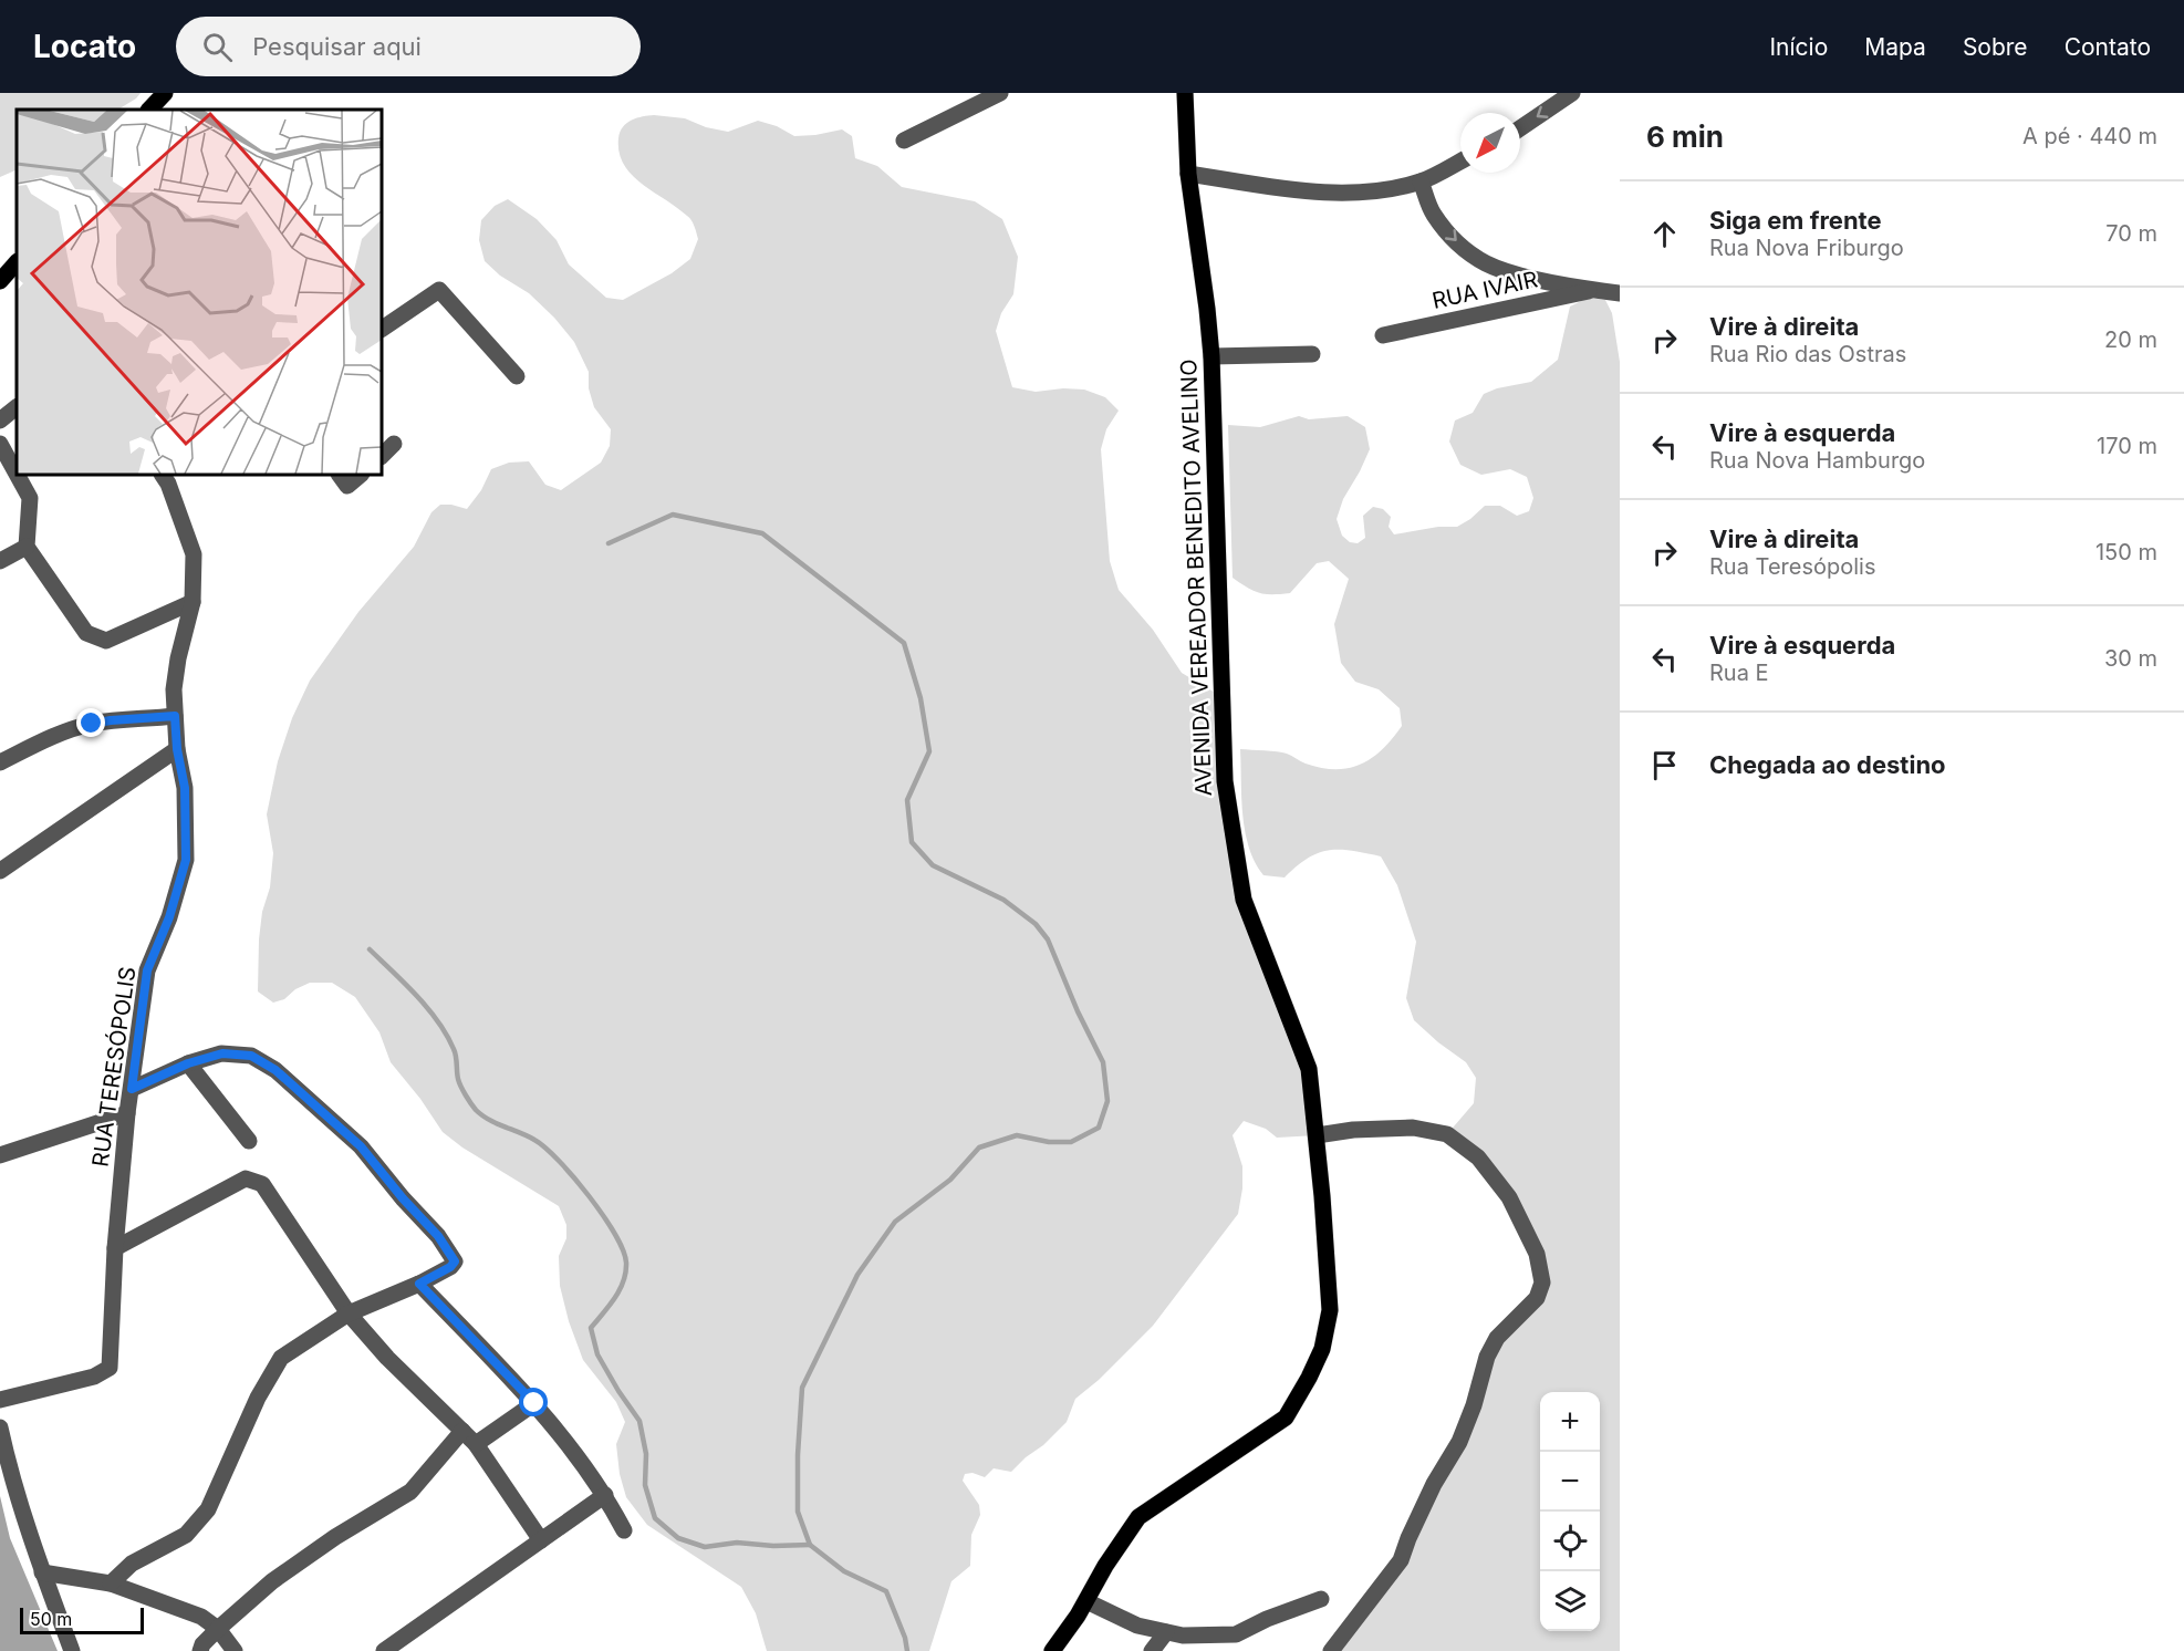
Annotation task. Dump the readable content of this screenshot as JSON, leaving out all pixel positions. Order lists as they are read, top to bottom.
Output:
{
  "streets": {
    "main road": ["AVENIDA VEREADOR BENEDITO AVELINO"],
    "street": ["RUA IVAIR", "RUA TERESÓPOLIS"]
  },
  "one_way": ["RUA IVAIR"],
  "scale_bar": "50 m",
  "north": "bottom left",
  "page": {
    "header": "Locato",
    "search": "Pesquisar aqui",
    "nav": [
      "Início",
      "Mapa",
      "Sobre",
      "Contato"
    ],
    "heading": ["6 min", "A pé · 440 m"],
    "list": [
      ["Siga em frente", "Rua Nova Friburgo", "70 m"],
      ["Vire à direita", "Rua Rio das Ostras", "20 m"],
      ["Vire à esquerda", "Rua Nova Hamburgo", "170 m"],
      ["Vire à direita", "Rua Teresópolis", "150 m"],
      ["Vire à esquerda", "Rua E", "30 m"],
      "Chegada ao destino"
    ],
    "map_buttons": ["+", "−"],
    "scale": "50 m"
  }
}
